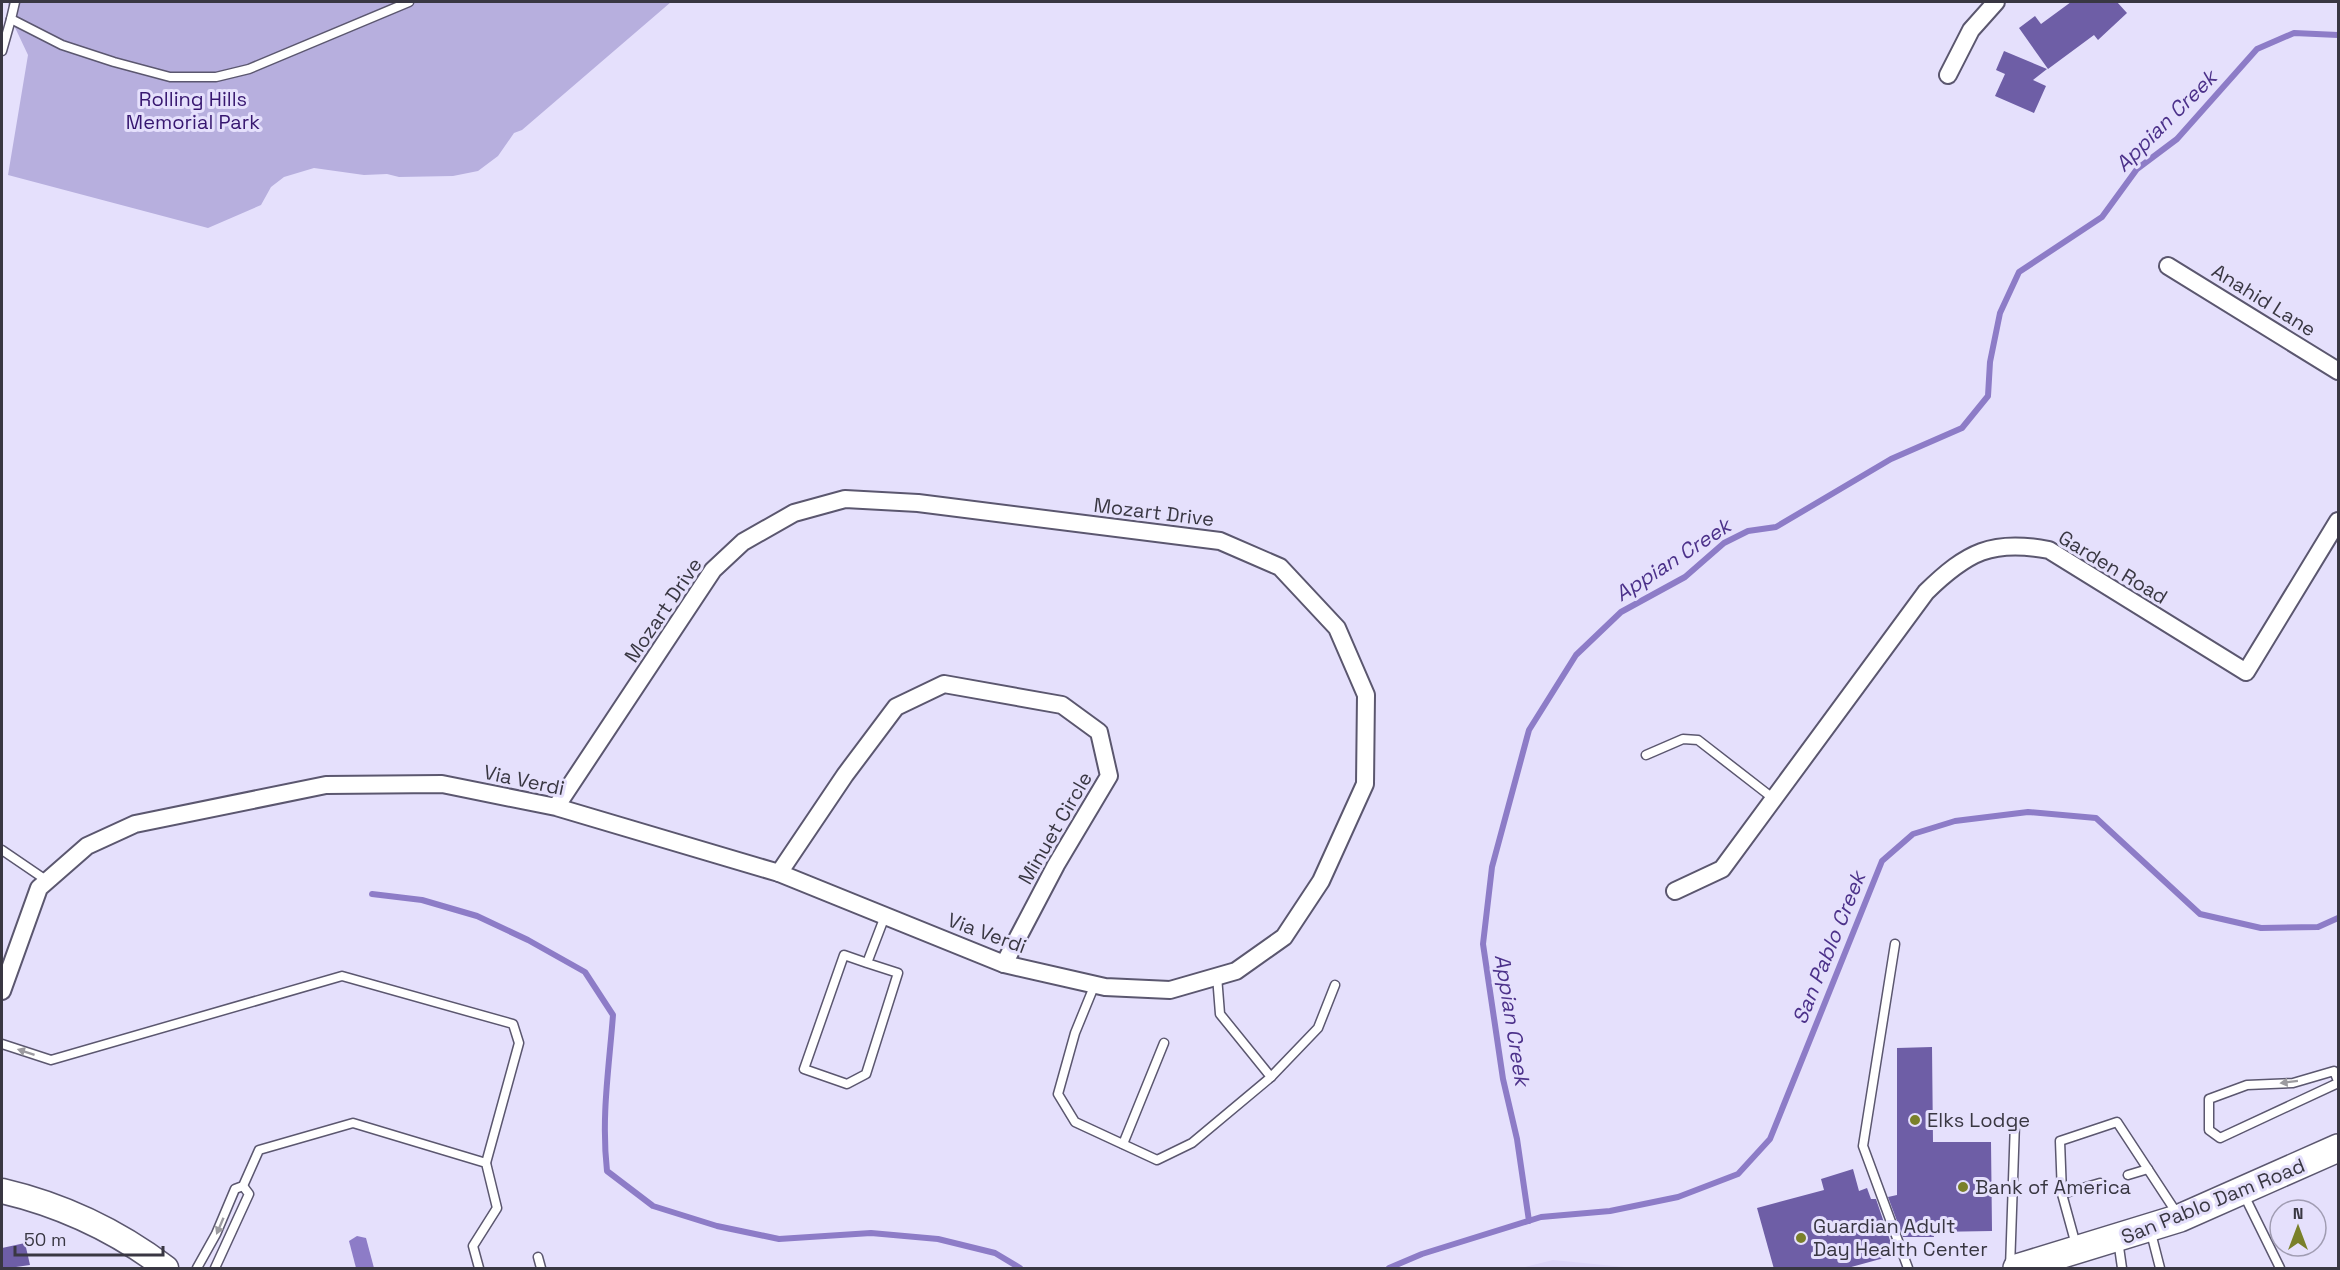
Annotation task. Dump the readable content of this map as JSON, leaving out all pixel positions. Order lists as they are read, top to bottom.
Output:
{
  "streets": {
    "main road": ["San Pablo Dam Road"],
    "street": [
      "Anahid Lane",
      "Mozart Drive",
      "Garden Road",
      "Via Verdi",
      "Minuet Circle"
    ]
  },
  "crossings": [
    ["Mozart Drive", "Via Verdi"],
    ["Via Verdi", "Minuet Circle"]
  ],
  "water": ["Appian Creek", "San Pablo Creek"],
  "parks": ["Rolling Hills Memorial Park"],
  "places": ["Elks Lodge", "Bank of America", "Guardian Adult Day Health Center"],
  "scale_bar": "50 m",
  "north": "top"
}
